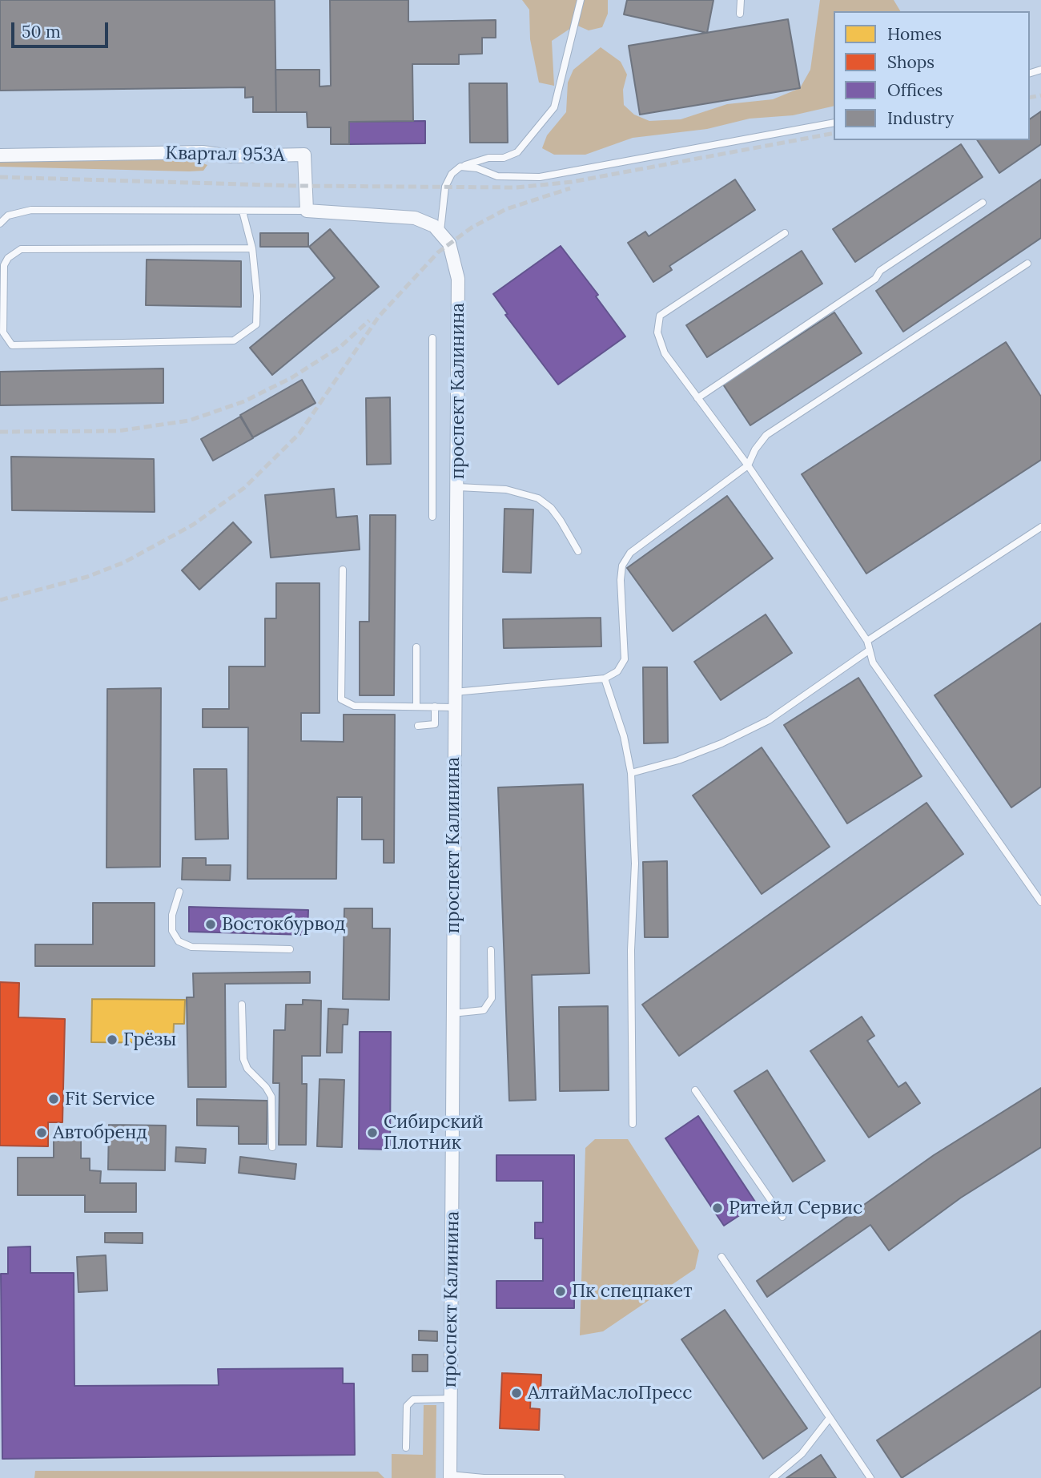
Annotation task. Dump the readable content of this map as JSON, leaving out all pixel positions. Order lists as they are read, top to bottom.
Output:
{
  "streets": {
    "street": ["Квартал 953А", "проспект Калинина"]
  },
  "places": [
    "Востокбурвод",
    "Грёзы",
    "Fit Service",
    "Автобренд",
    "Сибирский Плотник",
    "Ритейл Сервис",
    "Пк спецпакет",
    "АлтайМаслоПресс"
  ],
  "legend": [
    "Homes",
    "Shops",
    "Offices",
    "Industry"
  ],
  "scale_bar": "50 m"
}
